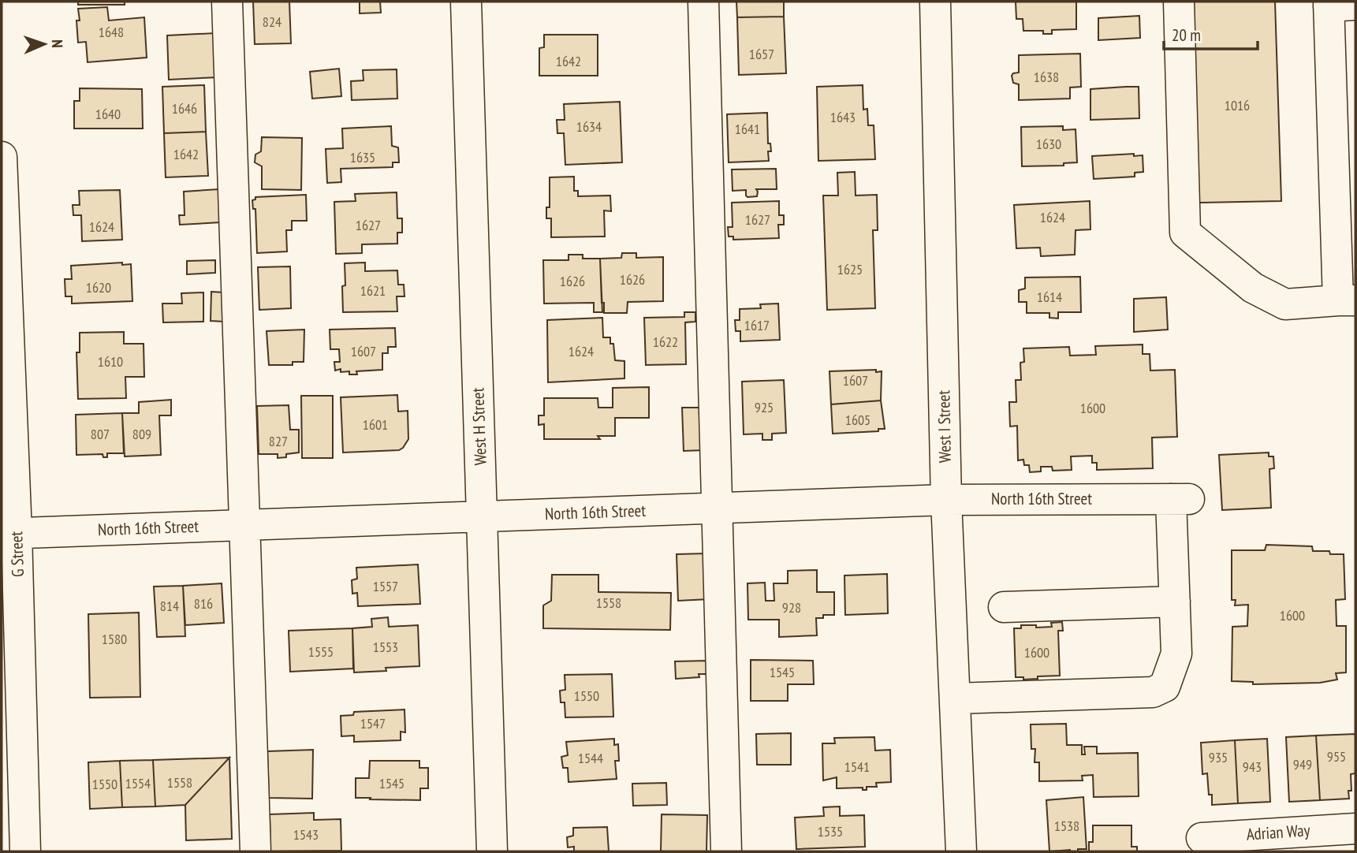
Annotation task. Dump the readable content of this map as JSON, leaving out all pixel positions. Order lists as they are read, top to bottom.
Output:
{
  "streets": {
    "street": [
      "West H Street",
      "West I Street",
      "North 16th Street",
      "G Street",
      "Adrian Way"
    ]
  },
  "crossings": [
    ["West H Street", "North 16th Street"],
    ["West I Street", "North 16th Street"],
    ["North 16th Street", "G Street"]
  ],
  "house_numbers": [
    "824",
    "1648",
    "1657",
    "1642",
    "1638",
    "1016",
    "1646",
    "1640",
    "1643",
    "1634",
    "1641",
    "1630",
    "1642",
    "1635",
    "1624",
    "1627",
    "1627",
    "1624",
    "1625",
    "1626",
    "1626",
    "1620",
    "1621",
    "1614",
    "1617",
    "1622",
    "1607",
    "1624",
    "1610",
    "1607",
    "925",
    "1600",
    "1605",
    "1601",
    "807",
    "809",
    "827",
    "1557",
    "1558",
    "816",
    "814",
    "928",
    "1600",
    "1580",
    "1553",
    "1555",
    "1600",
    "1545",
    "1550",
    "1547",
    "955",
    "935",
    "1544",
    "949",
    "1541",
    "943",
    "1558",
    "1554",
    "1545",
    "1550",
    "1538",
    "1535",
    "1543"
  ],
  "scale_bar": "20 m",
  "north": "right"
}
